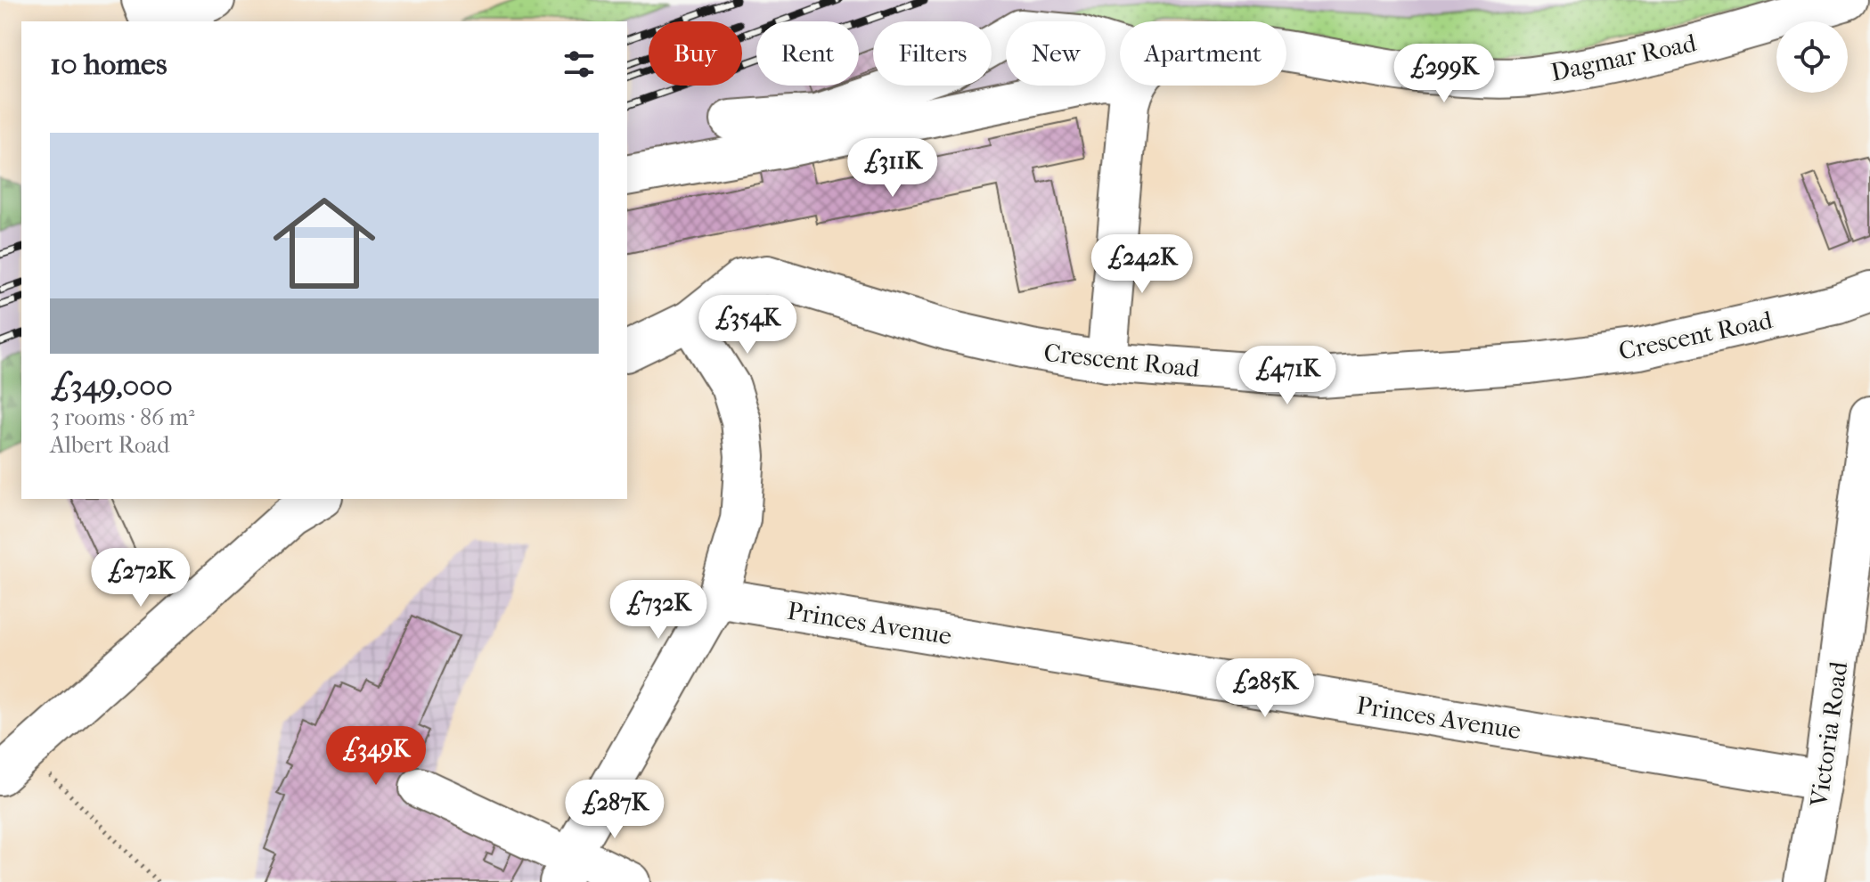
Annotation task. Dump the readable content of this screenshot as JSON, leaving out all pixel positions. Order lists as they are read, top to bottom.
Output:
{
  "streets": {
    "street": [
      "Dagmar Road",
      "Crescent Road",
      "Princes Avenue",
      "Victoria Road"
    ]
  },
  "crossings": [
    ["Princes Avenue", "Victoria Road"]
  ],
  "page": {
    "chip": [
      "Buy",
      "Rent",
      "Filters",
      "New",
      "Apartment"
    ],
    "heading": "10 homes",
    "price": [
      "£299K",
      "£311K",
      "£242K",
      "£354K",
      "£471K",
      "£272K",
      "£732K",
      "£285K",
      "£349K",
      "£287K"
    ],
    "list": [
      {
        "name": "£349,000",
        "note": "3 rooms · 86 m² · Albert Road"
      }
    ]
  }
}
